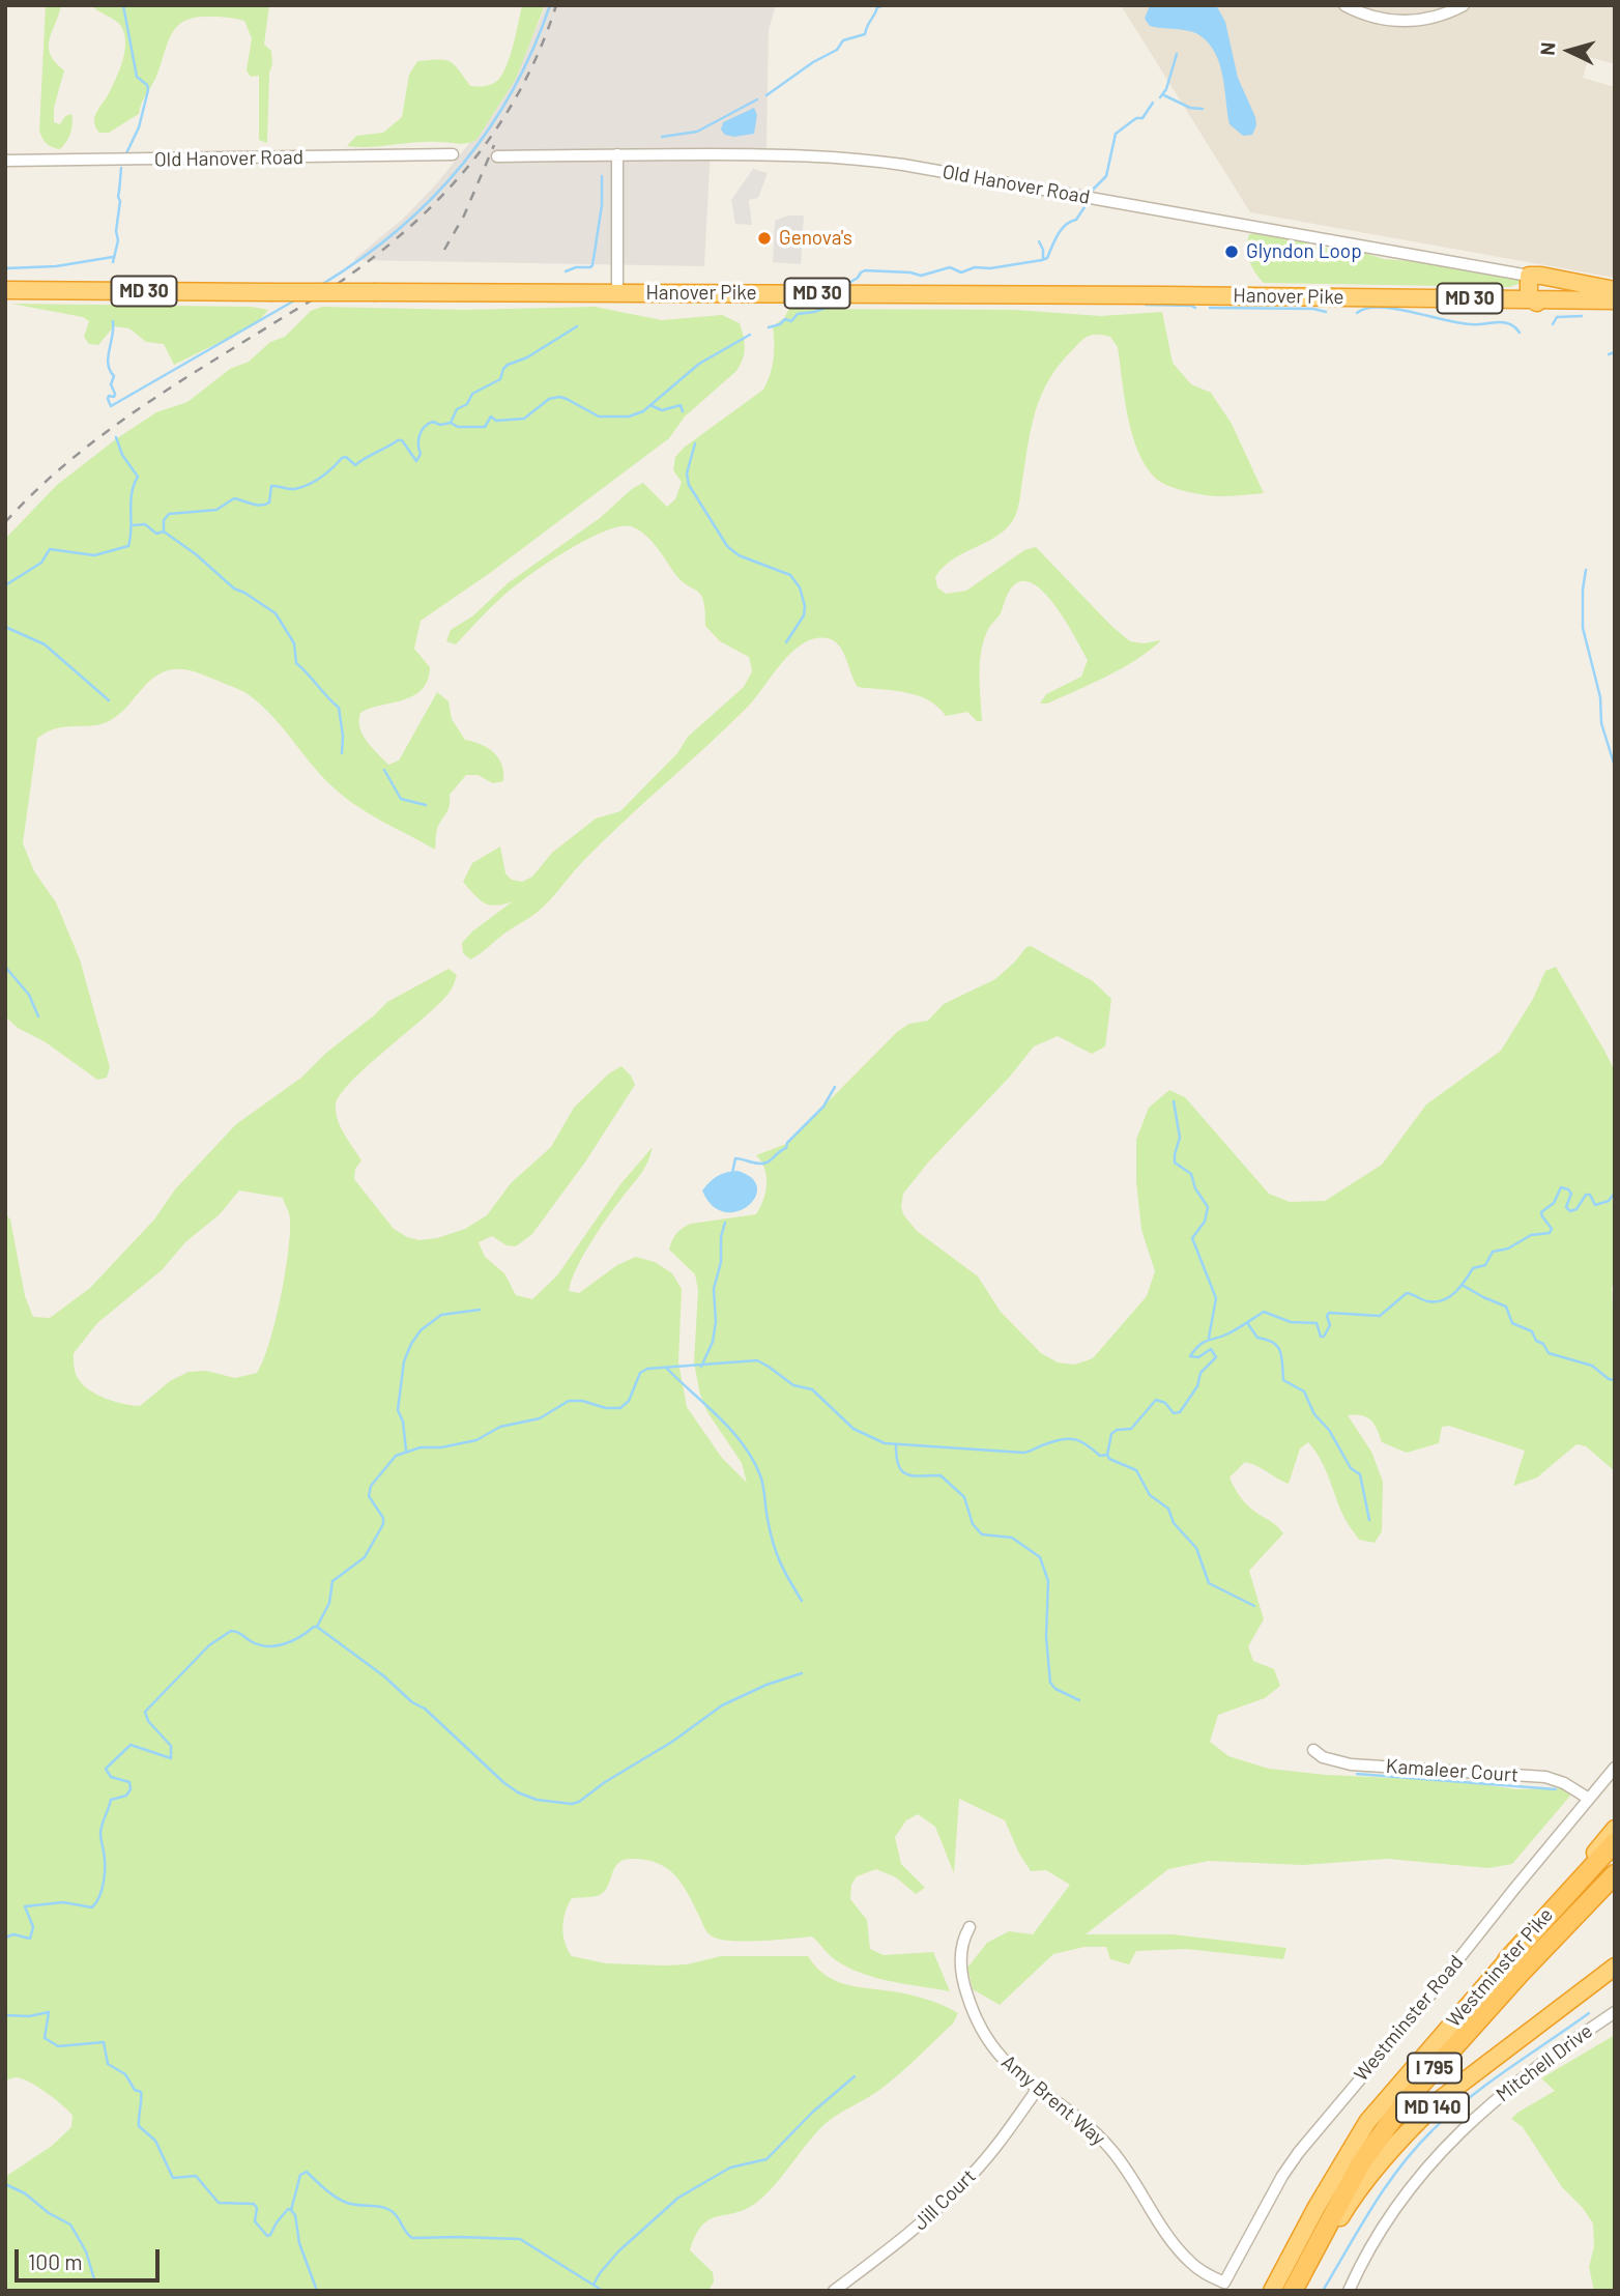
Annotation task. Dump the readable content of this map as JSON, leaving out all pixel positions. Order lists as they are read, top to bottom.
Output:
{
  "streets": {
    "highway": [
      "MD 30",
      "Hanover Pike",
      "Westminster Pike",
      "I 795",
      "MD 140"
    ],
    "street": [
      "Old Hanover Road",
      "Kamaleer Court",
      "Westminster Road",
      "Mitchell Drive",
      "Amy Brent Way",
      "Jill Court"
    ]
  },
  "crossings": [
    ["Kamaleer Court", "Westminster Road"],
    ["Westminster Road", "Amy Brent Way"],
    ["I 795", "MD 140"],
    ["Amy Brent Way", "Jill Court"]
  ],
  "places": ["Genova's", "Glyndon Loop"],
  "scale_bar": "100 m",
  "north": "left"
}
